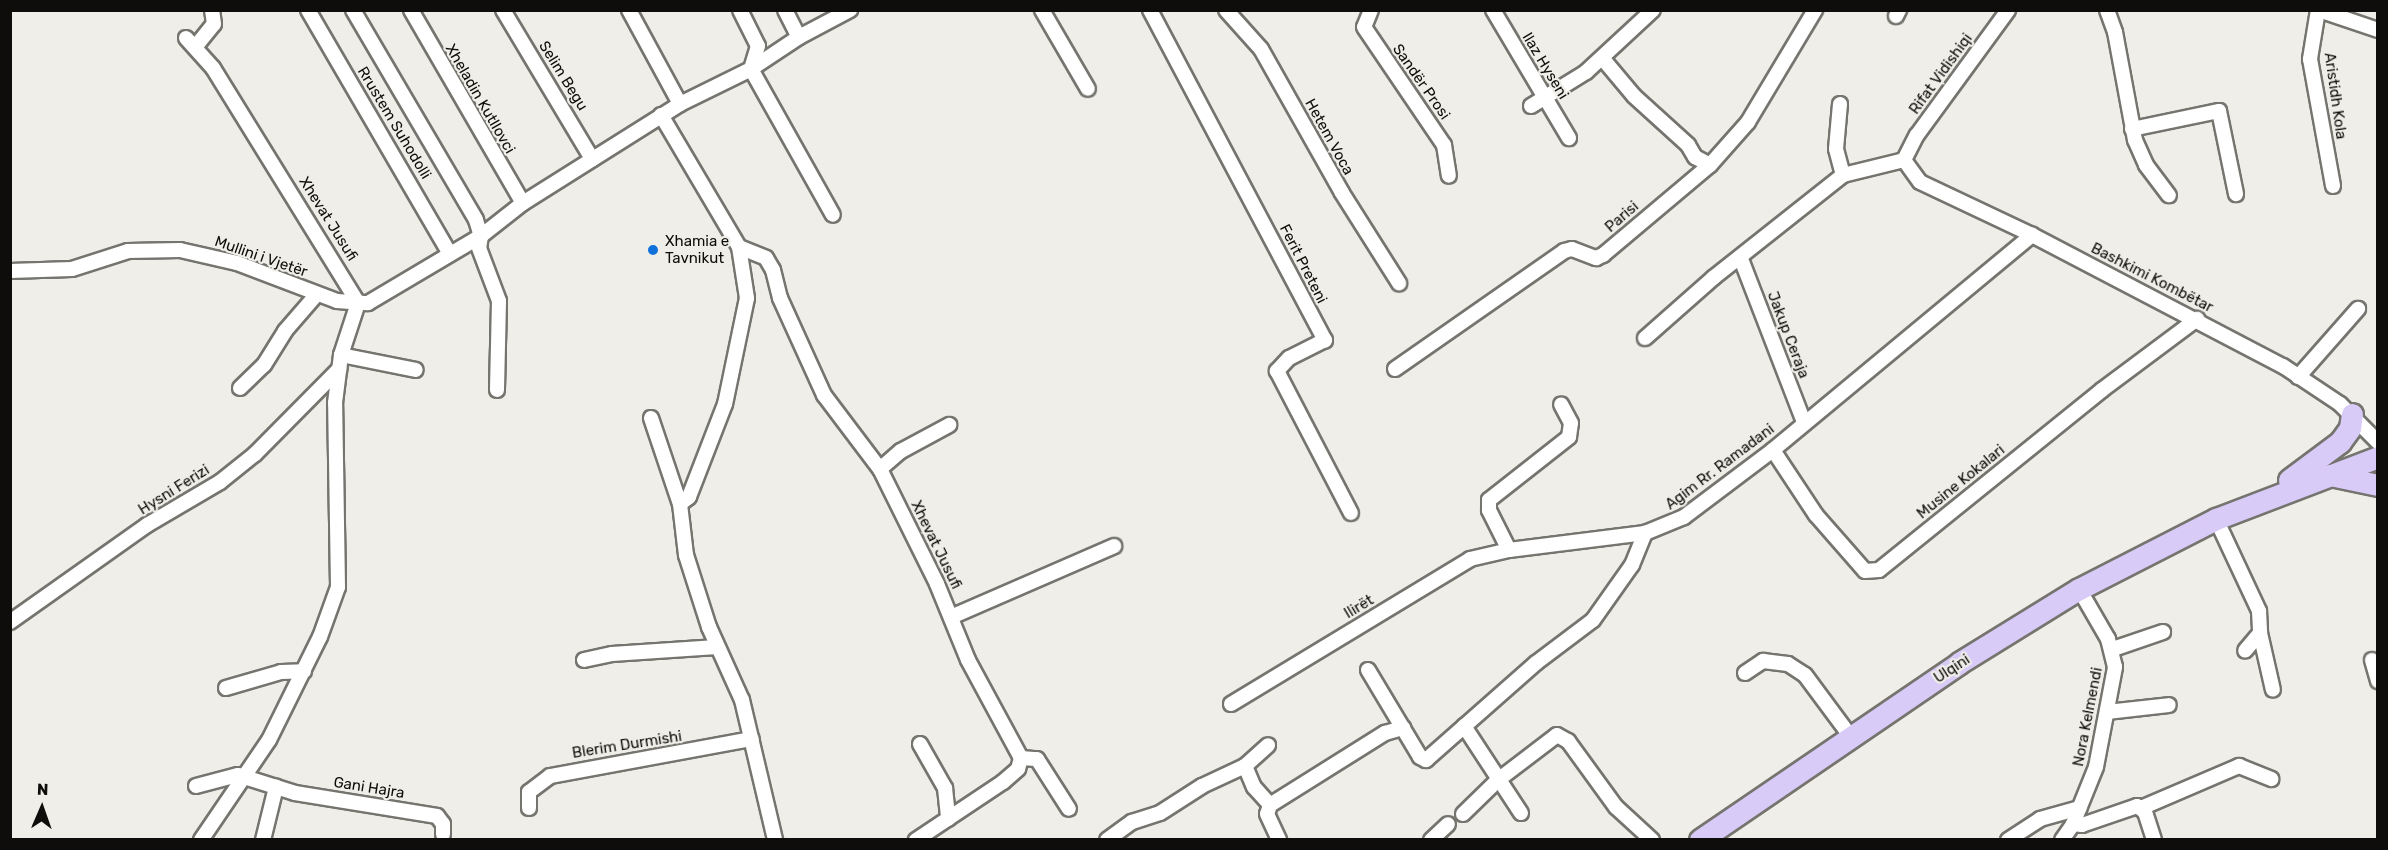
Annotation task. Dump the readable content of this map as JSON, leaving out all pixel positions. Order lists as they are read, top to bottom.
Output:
{
  "streets": {
    "main road": ["Ulqini"],
    "street": [
      "Ilaz Hyseni",
      "Rifat Vidishiqi",
      "Selim Begu",
      "Sandër Prosi",
      "Aristidh Kola",
      "Xheladin Kutllovci",
      "Rrustem Suhodolli",
      "Hetem Voca",
      "Parisi",
      "Xhevat Jusufi",
      "Mullini i Vjetër",
      "Ferit Preteni",
      "Bashkimi Kombëtar",
      "Jakup Ceraja",
      "Agim Rr. Ramadani",
      "Musine Kokalari",
      "Hysni Ferizi",
      "Ilirët",
      "Nora Kelmendi",
      "Blerim Durmishi",
      "Gani Hajra"
    ]
  },
  "crossings": [
    ["Rifat Vidishiqi", "Bashkimi Kombëtar"],
    ["Xhevat Jusufi", "Mullini i Vjetër"],
    ["Xhevat Jusufi", "Hysni Ferizi"],
    ["Mullini i Vjetër", "Hysni Ferizi"],
    ["Bashkimi Kombëtar", "Agim Rr. Ramadani"],
    ["Bashkimi Kombëtar", "Musine Kokalari"],
    ["Jakup Ceraja", "Agim Rr. Ramadani"],
    ["Agim Rr. Ramadani", "Musine Kokalari"],
    ["Agim Rr. Ramadani", "Ilirët"],
    ["Hysni Ferizi", "Gani Hajra"],
    ["Ulqini", "Nora Kelmendi"]
  ],
  "places": ["Xhamia e Tavnikut"],
  "north": "top"
}
